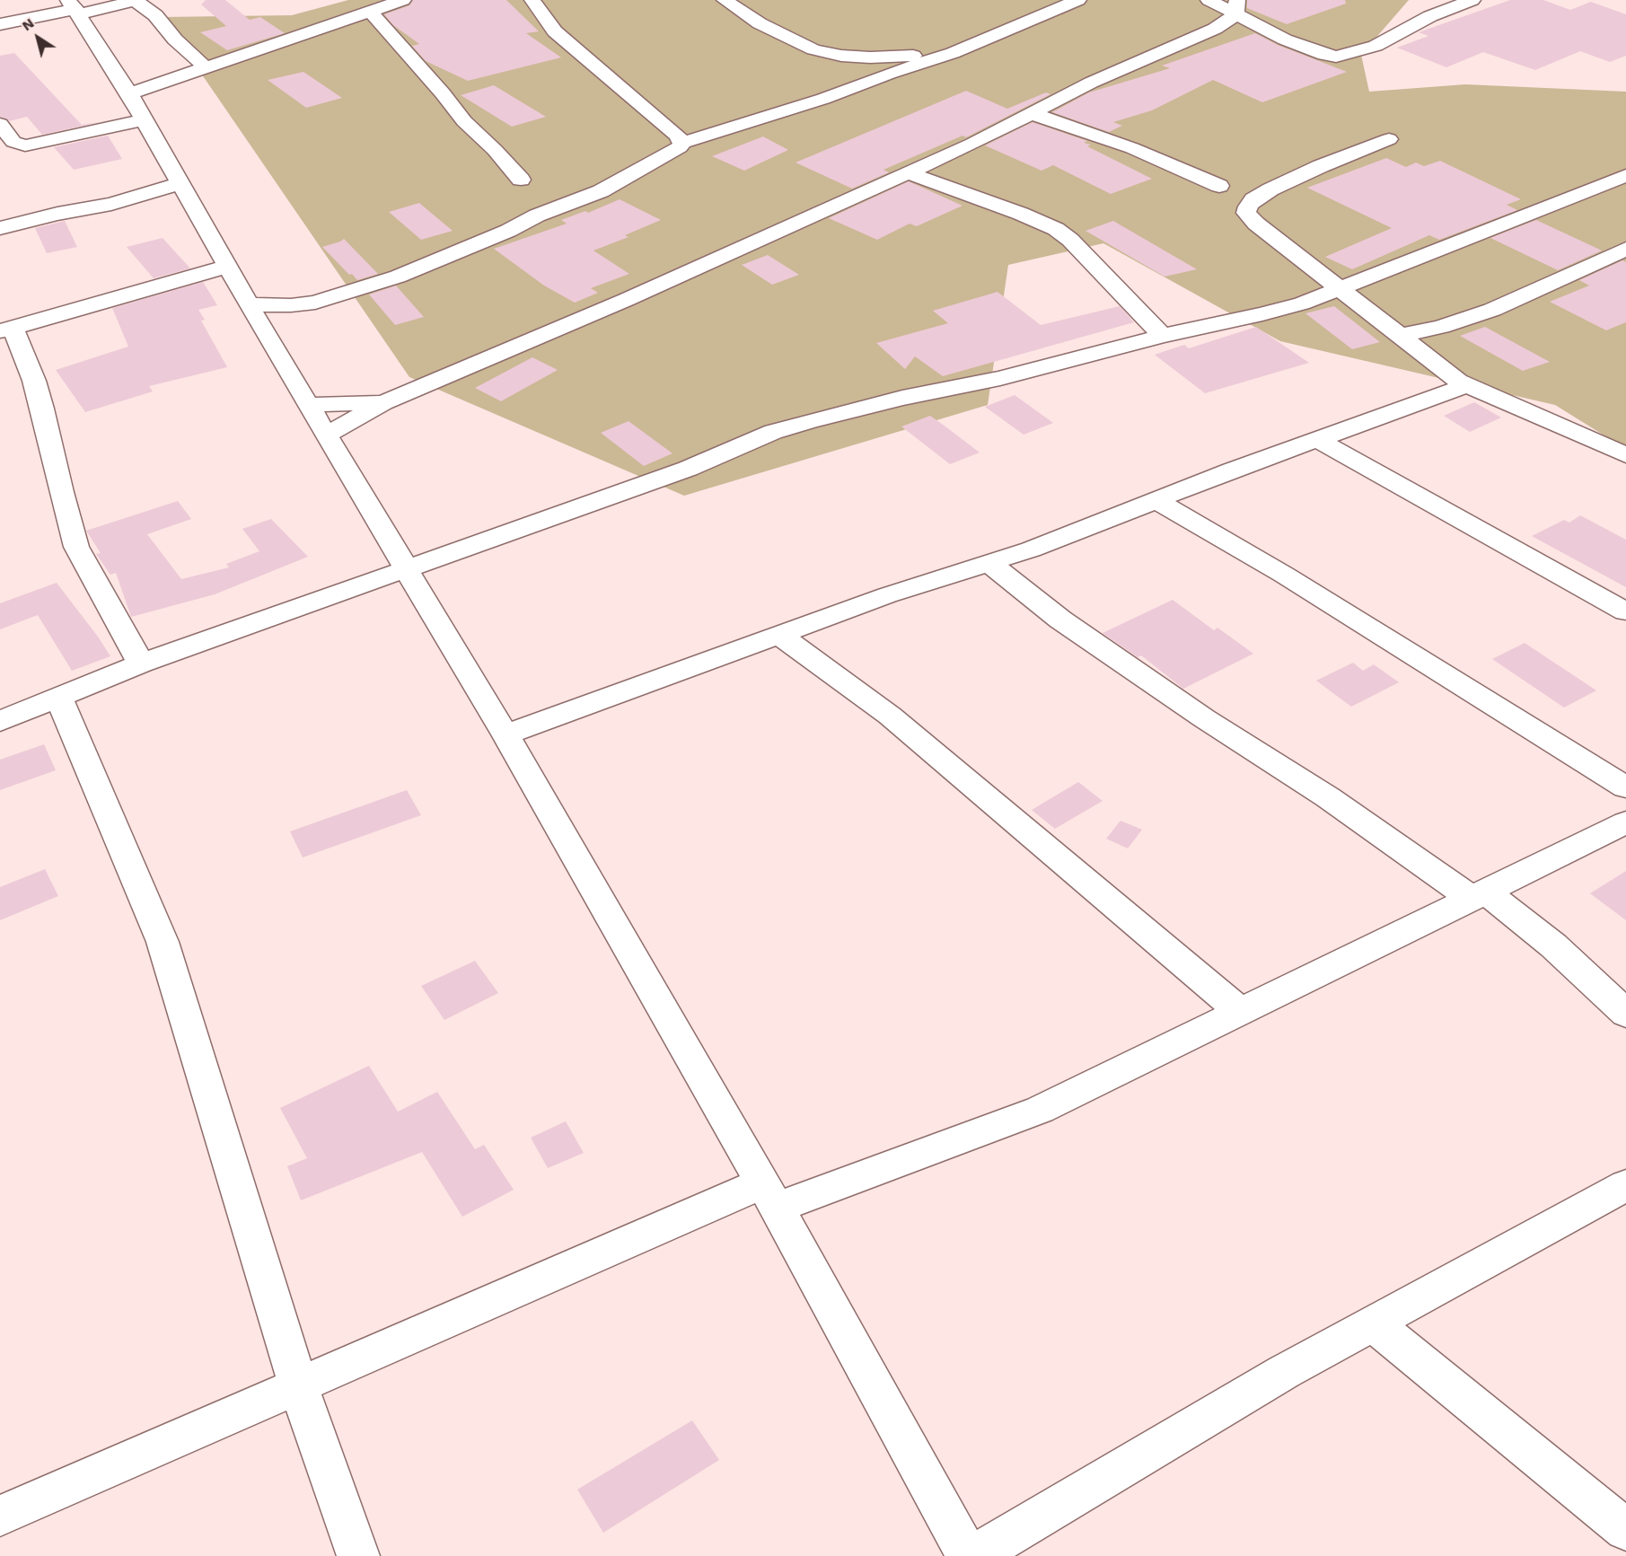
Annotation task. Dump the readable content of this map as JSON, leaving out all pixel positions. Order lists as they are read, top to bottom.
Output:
{
  "north": "top left"
}
